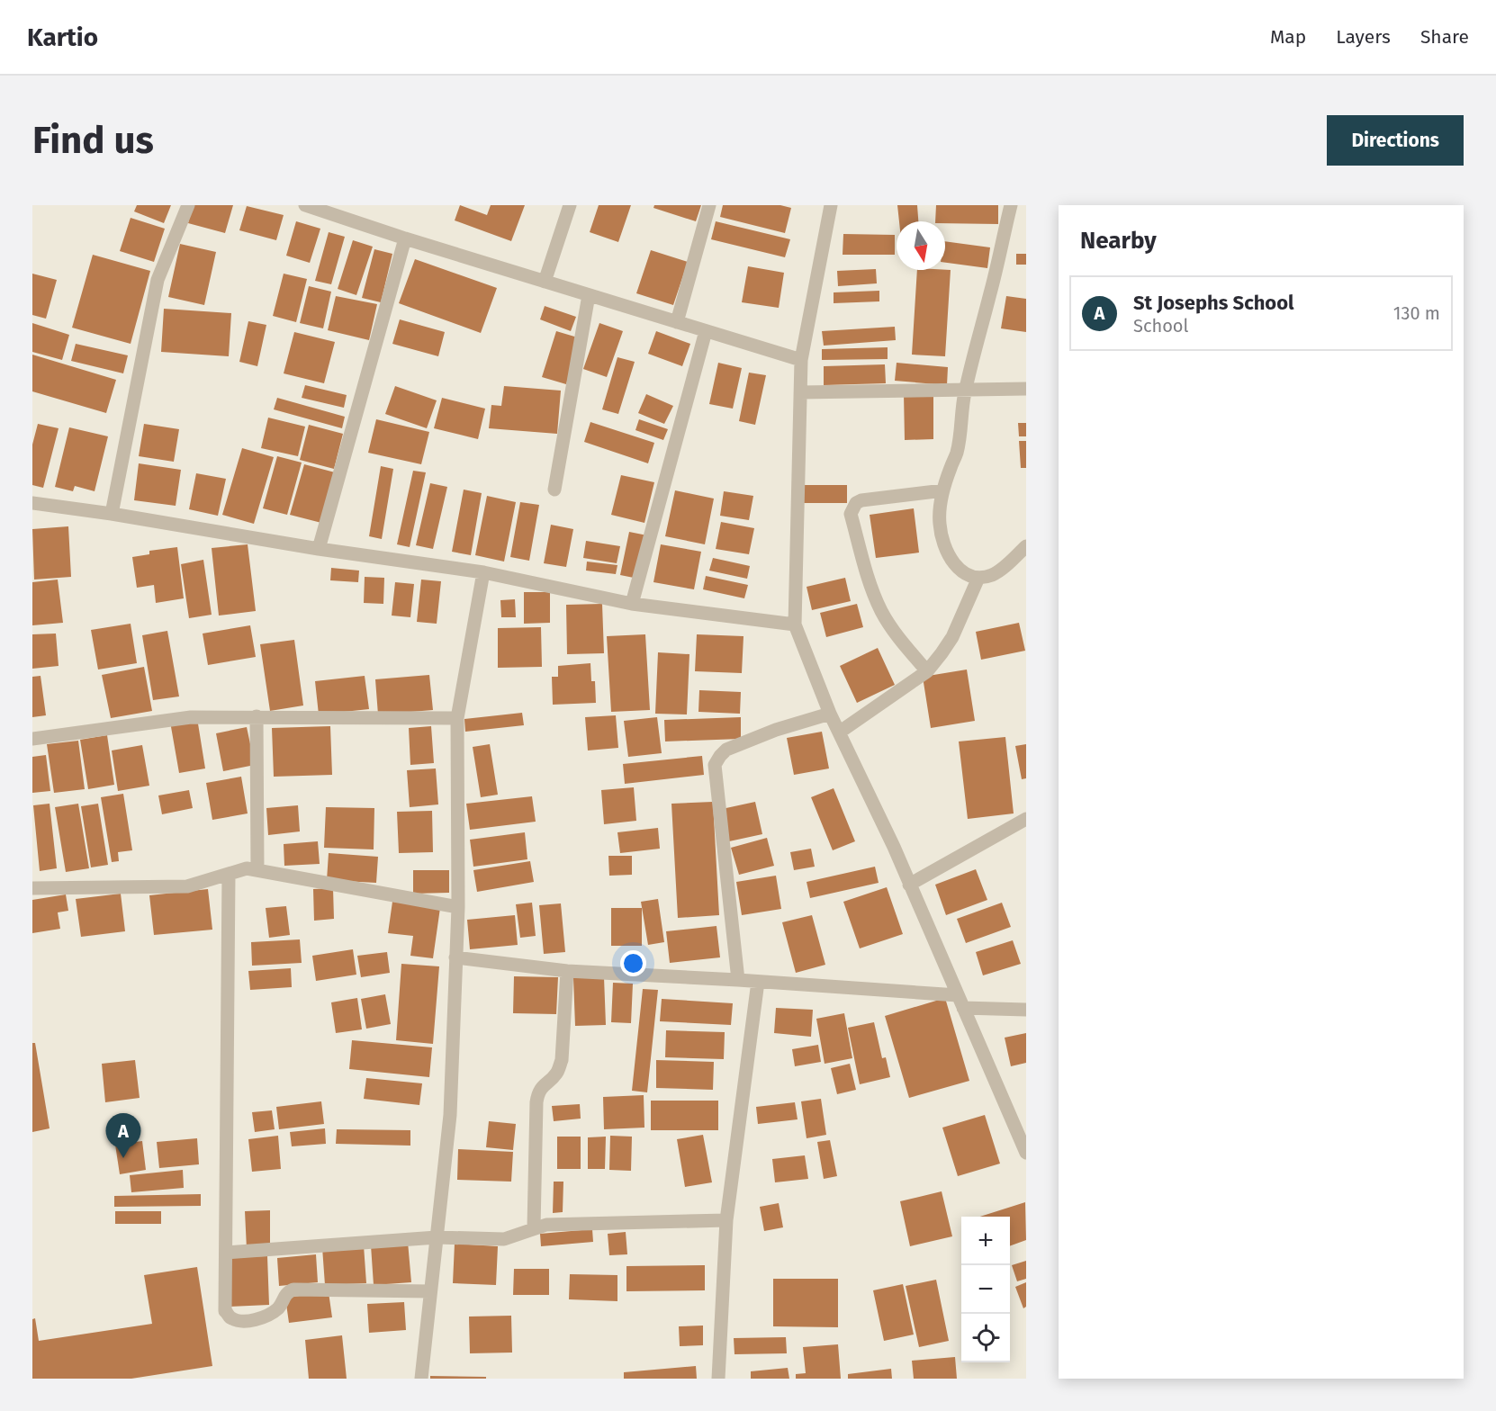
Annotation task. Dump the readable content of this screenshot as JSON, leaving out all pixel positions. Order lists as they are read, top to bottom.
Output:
{
  "north": "bottom",
  "page": {
    "header": "Kartio",
    "nav": ["Map", "Layers", "Share"],
    "buttons": "Directions",
    "title": "Find us",
    "heading": "Nearby",
    "list": [
      {
        "mark": "A",
        "name": "St Josephs School",
        "note": "School",
        "value": "130 m"
      }
    ],
    "pins": "A",
    "map_buttons": ["+", "−"]
  }
}
